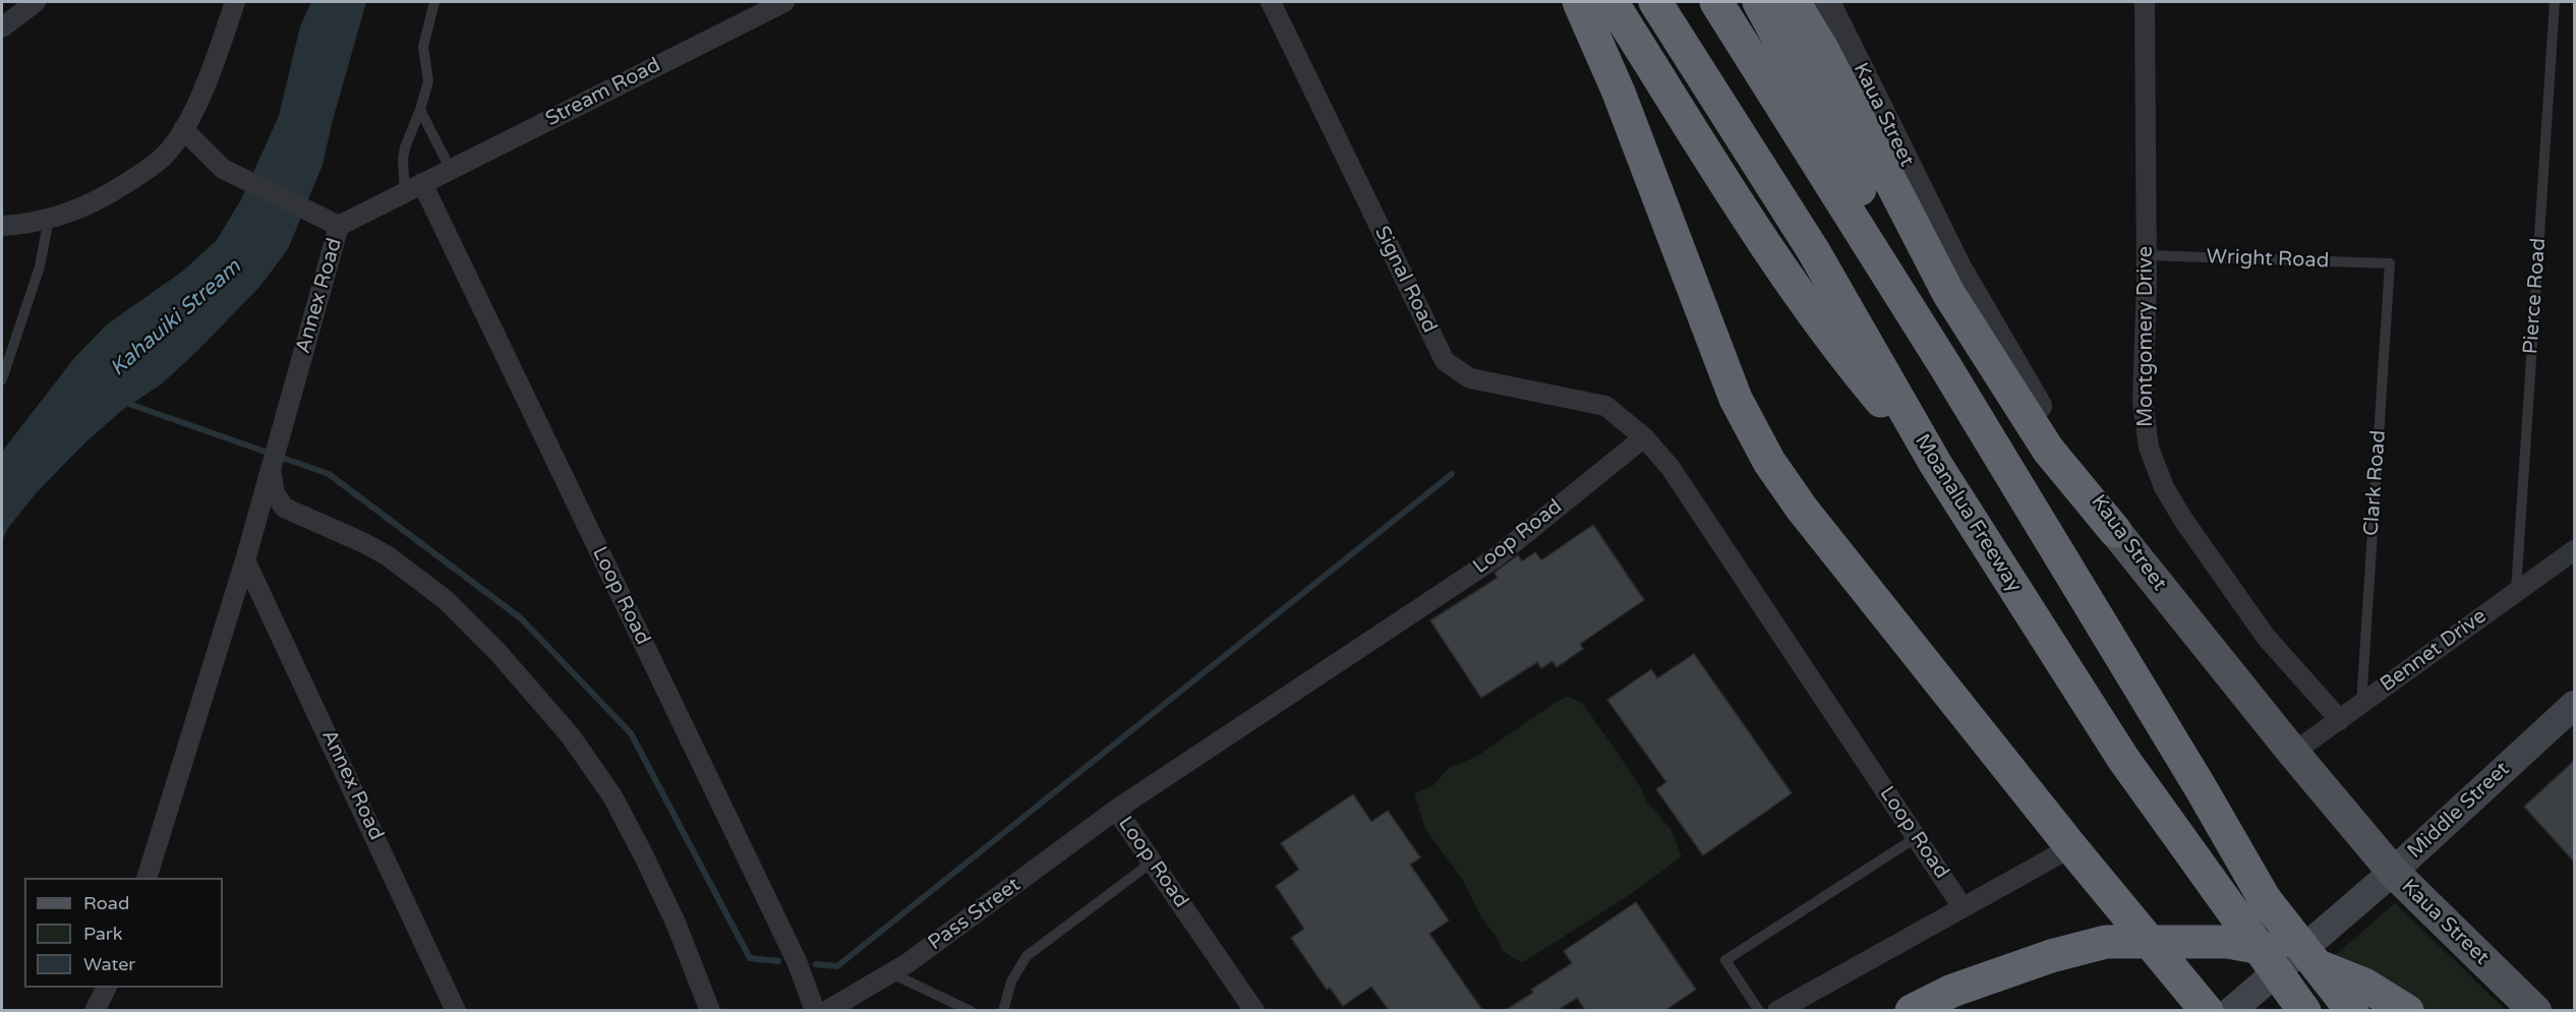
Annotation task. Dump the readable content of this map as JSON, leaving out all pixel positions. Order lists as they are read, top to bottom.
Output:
{
  "streets": {
    "highway": ["Moanalua Freeway"],
    "main road": ["Kaua Street", "Middle Street"],
    "street": [
      "Stream Road",
      "Signal Road",
      "Annex Road",
      "Montgomery Drive",
      "Loop Road",
      "Bennet Drive",
      "Pass Street"
    ],
    "lane": ["Wright Road", "Pierce Road", "Clark Road"]
  },
  "crossings": [
    ["Stream Road", "Annex Road"],
    ["Stream Road", "Loop Road"],
    ["Kaua Street", "Bennet Drive"],
    ["Kaua Street", "Middle Street"],
    ["Wright Road", "Montgomery Drive"],
    ["Wright Road", "Clark Road"],
    ["Signal Road", "Loop Road"],
    ["Annex Road", "Loop Road"],
    ["Pierce Road", "Bennet Drive"],
    ["Montgomery Drive", "Bennet Drive"],
    ["Clark Road", "Bennet Drive"],
    ["Loop Road", "Pass Street"]
  ],
  "water": ["Kahauiki Stream"],
  "legend": ["Road", "Park", "Water"]
}
